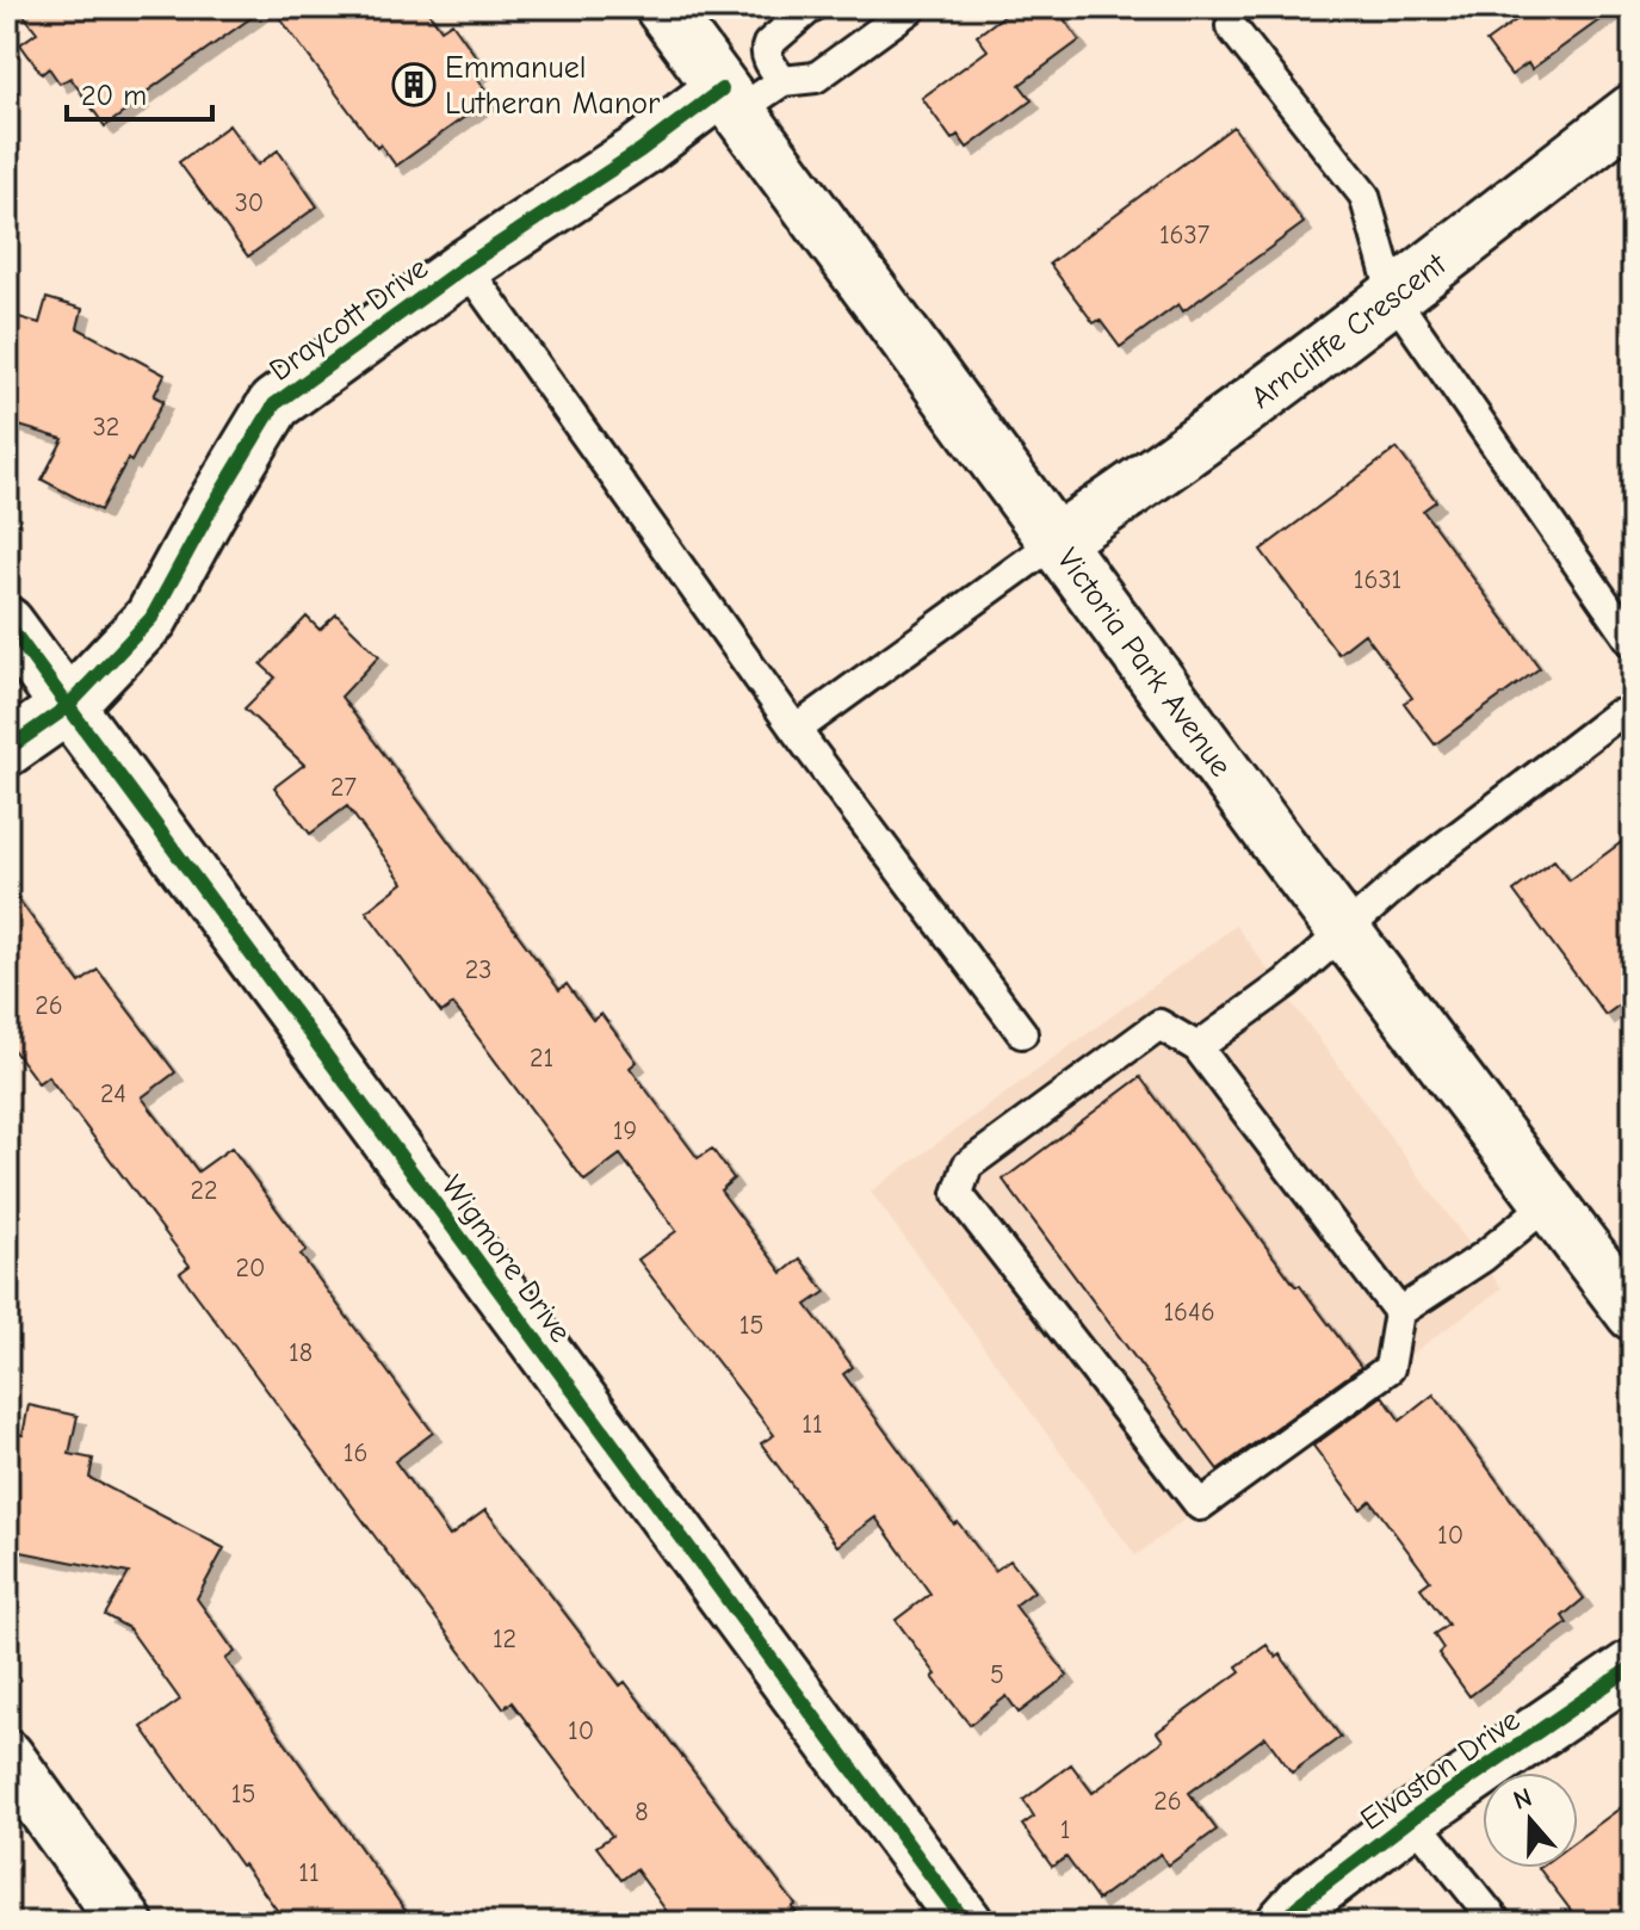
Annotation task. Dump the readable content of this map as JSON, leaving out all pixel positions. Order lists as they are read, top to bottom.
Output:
{
  "streets": {
    "street": [
      "Draycott Drive",
      "Arncliffe Crescent",
      "Victoria Park Avenue",
      "Wigmore Drive",
      "Elvaston Drive"
    ]
  },
  "crossings": [
    ["Draycott Drive", "Victoria Park Avenue"],
    ["Draycott Drive", "Wigmore Drive"],
    ["Arncliffe Crescent", "Victoria Park Avenue"]
  ],
  "places": {
    "building": ["Emmanuel Lutheran Manor"]
  },
  "house_numbers": [
    "30",
    "1637",
    "32",
    "1631",
    "27",
    "23",
    "26",
    "21",
    "24",
    "19",
    "22",
    "20",
    "1646",
    "15",
    "18",
    "11",
    "16",
    "10",
    "12",
    "5",
    "10",
    "15",
    "26",
    "8",
    "1",
    "11"
  ],
  "scale_bar": "20 m",
  "north": "top"
}
